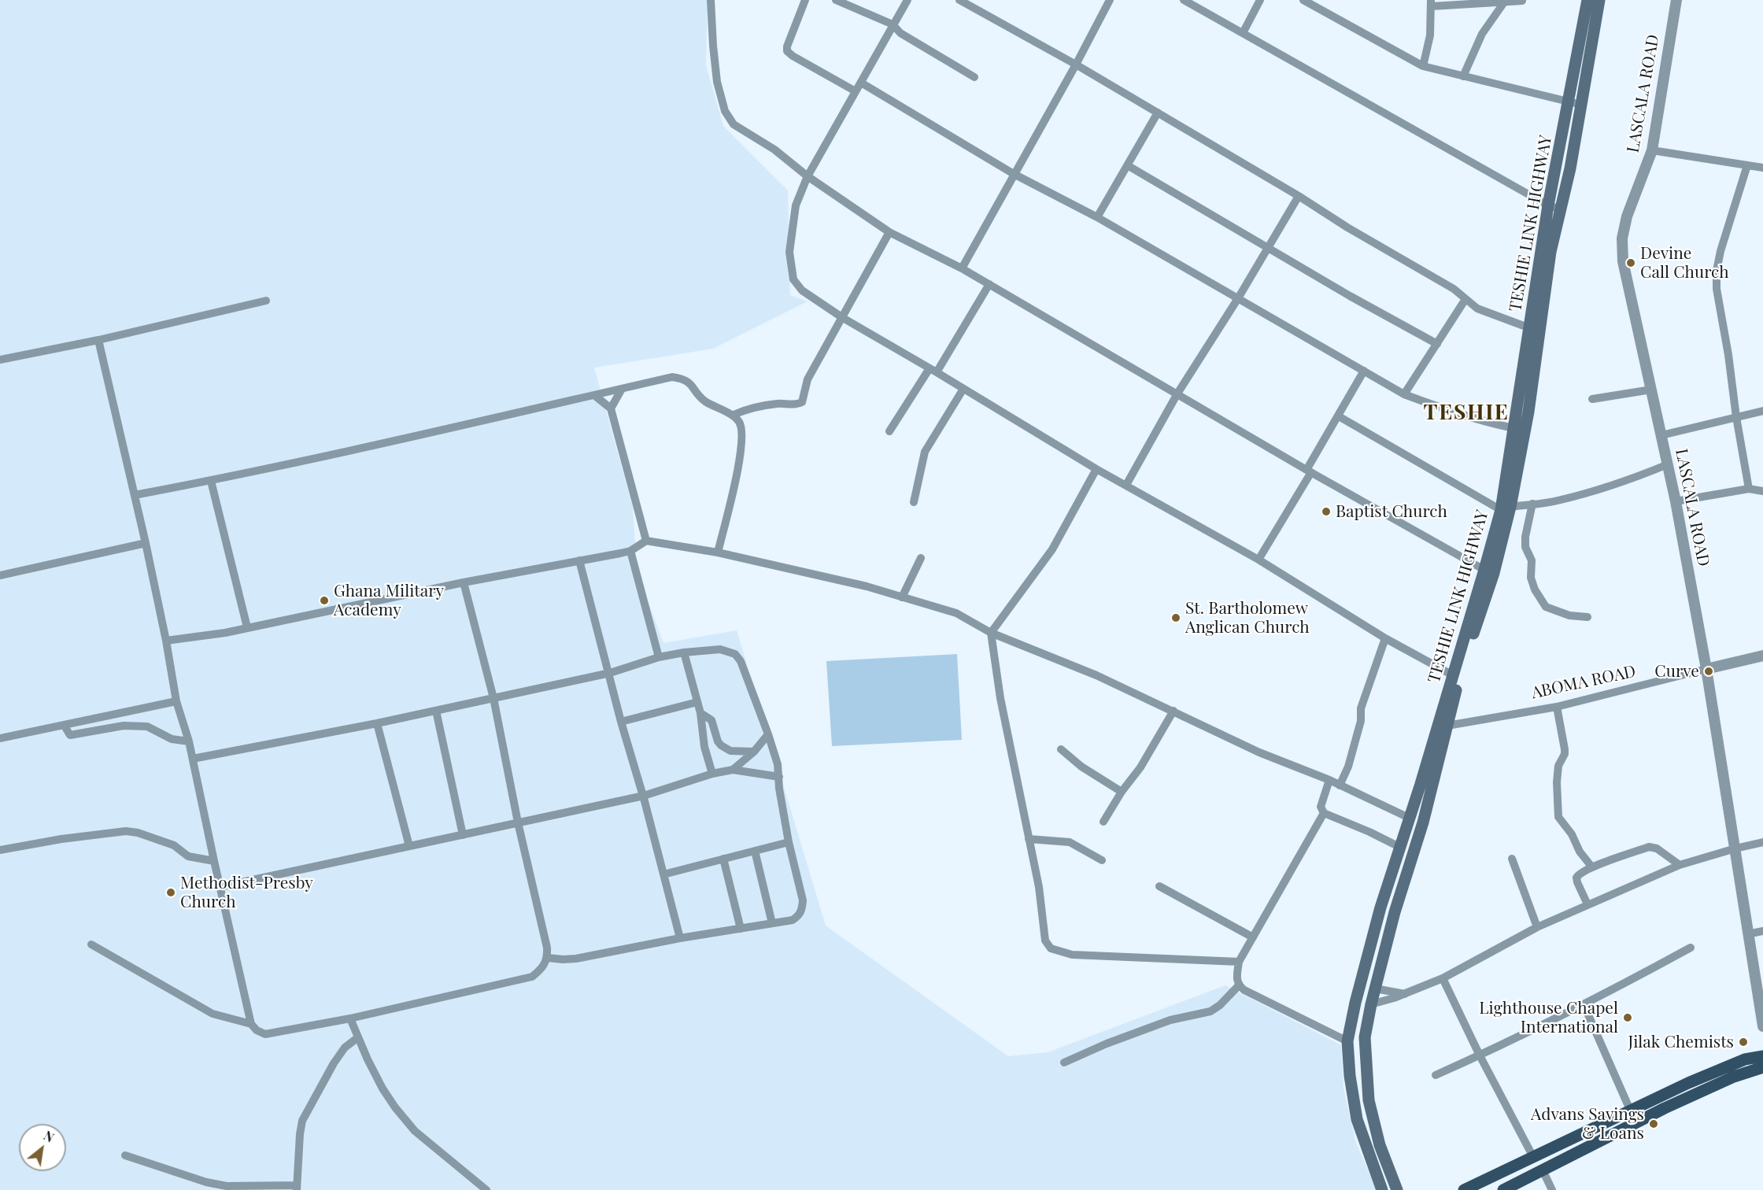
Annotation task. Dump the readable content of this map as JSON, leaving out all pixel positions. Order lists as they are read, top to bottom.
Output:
{
  "streets": {
    "main road": ["TESHIE LINK HIGHWAY"],
    "street": ["LASCALA ROAD", "ABOMA ROAD"]
  },
  "crossings": [
    ["LASCALA ROAD", "ABOMA ROAD"],
    ["TESHIE LINK HIGHWAY", "ABOMA ROAD"]
  ],
  "districts": ["TESHIE"],
  "places": [
    "Devine Call Church",
    "Baptist Church",
    "Ghana Military Academy",
    "St. Bartholomew Anglican Church",
    "Curve",
    "Methodist-Presby Church",
    "Lighthouse Chapel International",
    "Jilak Chemists",
    "Advans Savings & Loans"
  ],
  "north": "top right"
}
